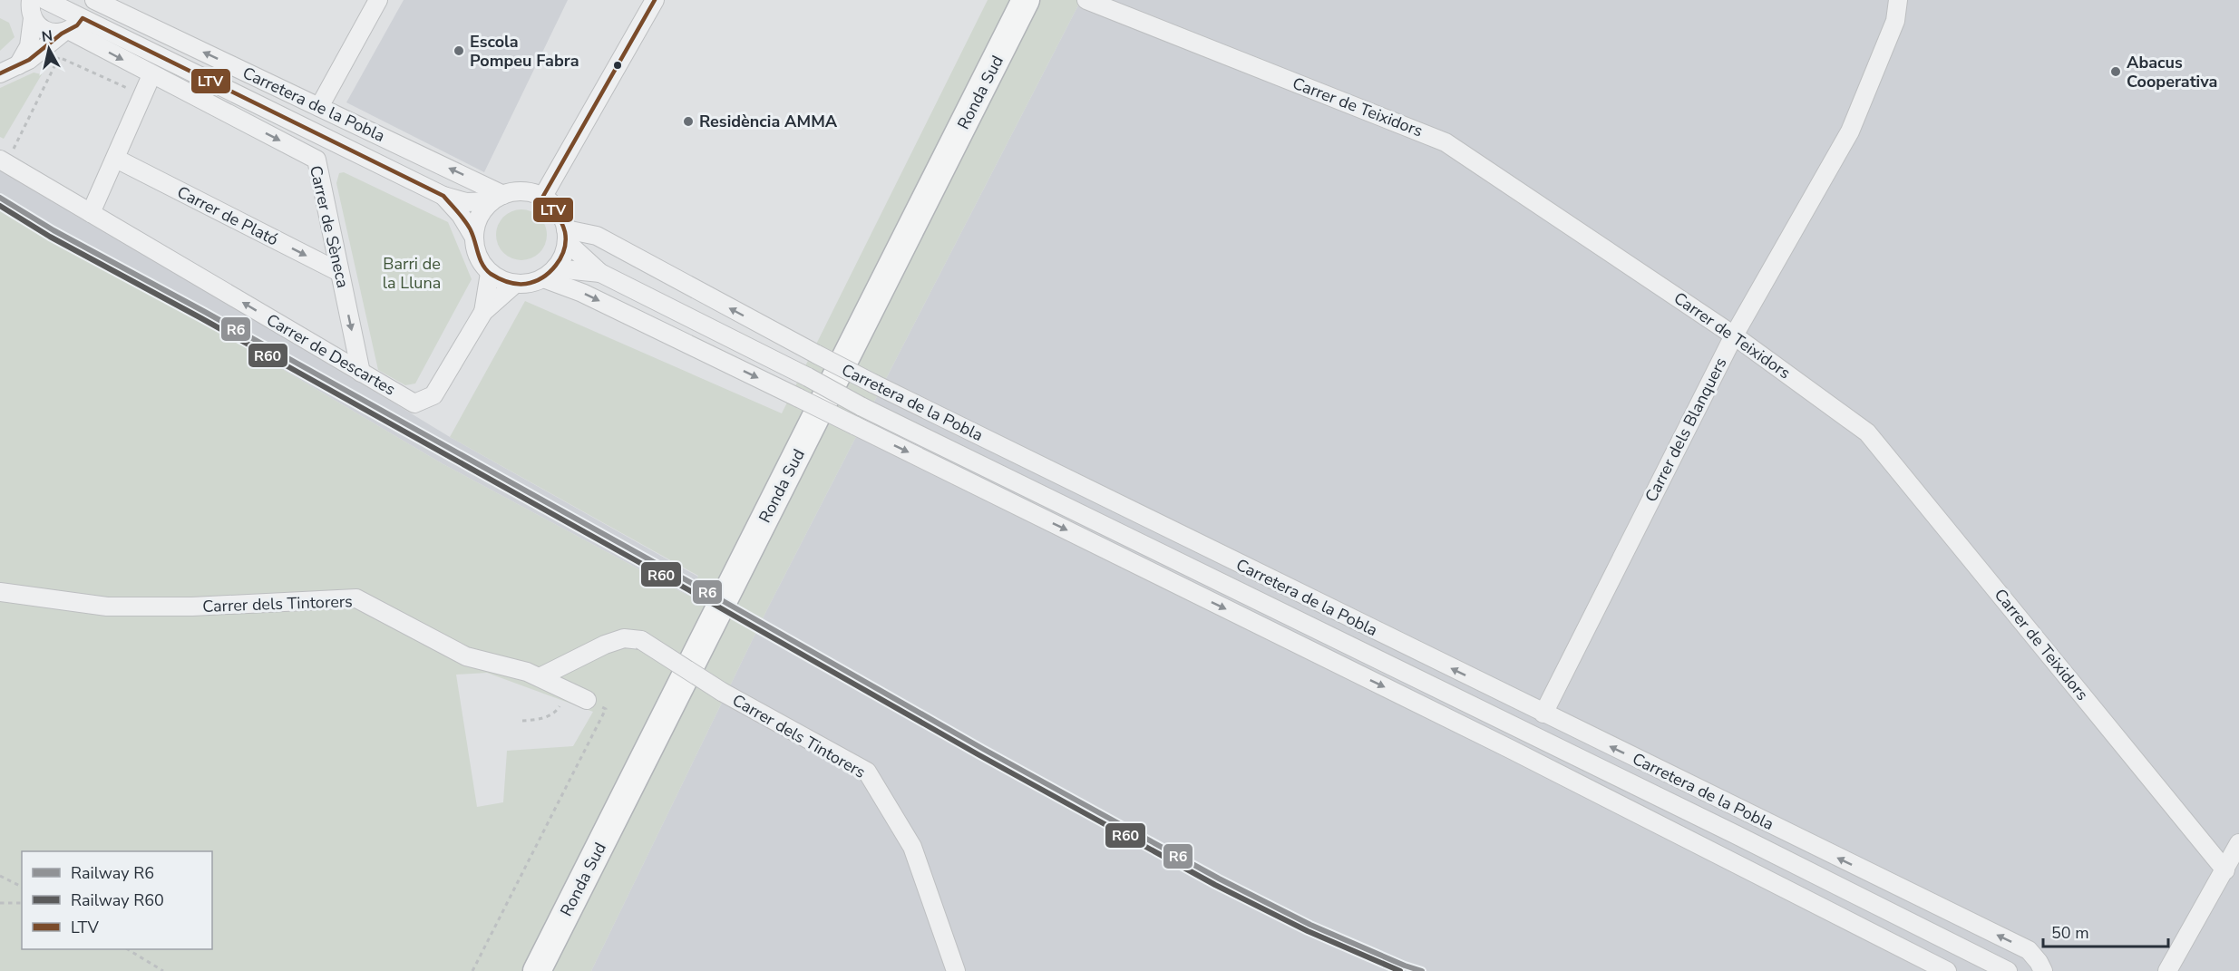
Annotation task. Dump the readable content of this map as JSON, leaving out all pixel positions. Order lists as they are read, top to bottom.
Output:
{
  "streets": {
    "highway": ["Ronda Sud"],
    "street": [
      "Carretera de la Pobla",
      "Carrer de Teixidors",
      "Carrer de Plató",
      "Carrer de Sèneca",
      "Carrer de Descartes",
      "Carrer dels Blanquers",
      "Carrer dels Tintorers"
    ]
  },
  "crossings": [
    ["Carretera de la Pobla", "Carrer de Sèneca"],
    ["Carretera de la Pobla", "Carrer de Descartes"],
    ["Carretera de la Pobla", "Carrer dels Blanquers"],
    ["Carrer de Teixidors", "Carrer dels Blanquers"],
    ["Carrer de Plató", "Carrer de Sèneca"],
    ["Carrer de Sèneca", "Carrer de Descartes"]
  ],
  "one_way": ["Carrer de Plató", "Carrer de Sèneca", "Carrer de Descartes"],
  "parks": ["Barri de la Lluna"],
  "places": ["Escola Pompeu Fabra", "Abacus Cooperativa", "Residència AMMA"],
  "lines": ["transit line LTV", "rail line R6", "rail line R60"],
  "legend": ["Railway R6", "Railway R60", "LTV"],
  "scale_bar": "50 m",
  "north": "top"
}
